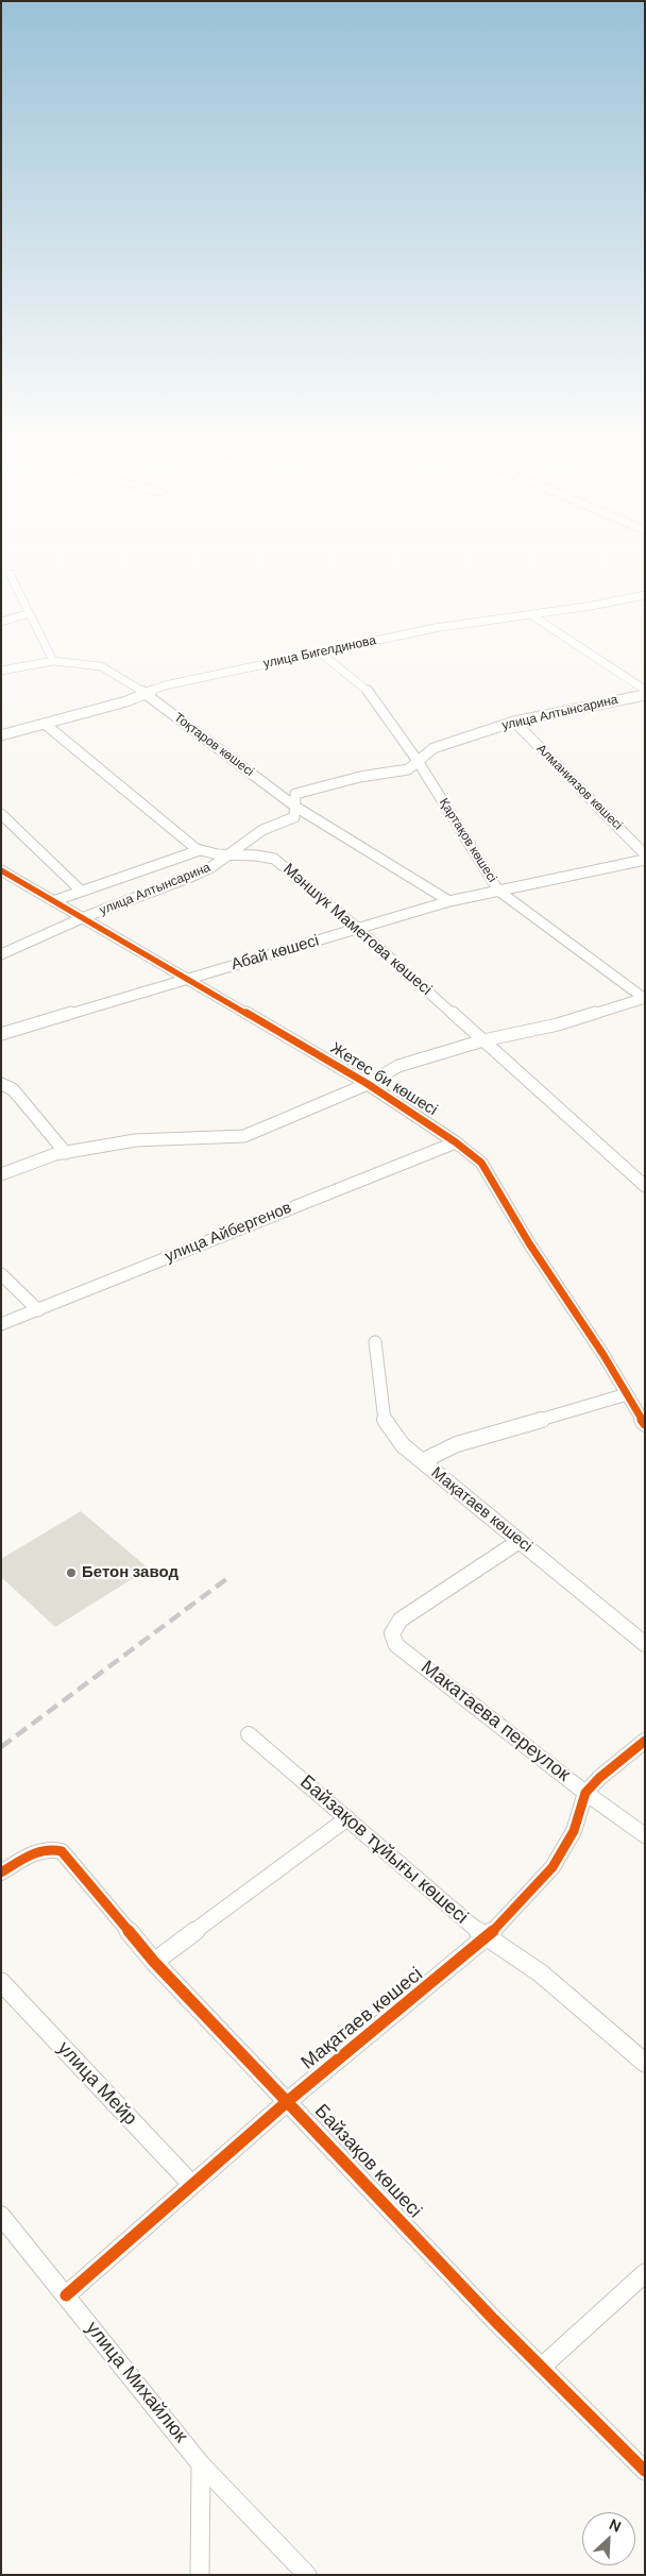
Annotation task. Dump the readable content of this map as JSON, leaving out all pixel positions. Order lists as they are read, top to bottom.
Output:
{
  "streets": {
    "street": [
      "улица Бигелдинова",
      "улица Алтынсарина",
      "Тоқтаров көшесі",
      "Алманиязов көшесі",
      "Қартақов көшесі",
      "Мәншүк Маметова көшесі",
      "Абай көшесі",
      "Жетес би көшесі",
      "улица Айбергенов",
      "Мақатаев көшесі",
      "Макатаева переулок",
      "Байзақов тұйығы көшесі",
      "улица Мейр",
      "Байзақов көшесі",
      "улица Михайлюк"
    ]
  },
  "crossings": [
    ["улица Бигелдинова", "Тоқтаров көшесі"],
    ["улица Бигелдинова", "Қартақов көшесі"],
    ["улица Бигелдинова", "Мәншүк Маметова көшесі"],
    ["улица Алтынсарина", "Тоқтаров көшесі"],
    ["улица Алтынсарина", "Алманиязов көшесі"],
    ["улица Алтынсарина", "Қартақов көшесі"],
    ["улица Алтынсарина", "Мәншүк Маметова көшесі"],
    ["улица Алтынсарина", "Жетес би көшесі"],
    ["Тоқтаров көшесі", "Абай көшесі"],
    ["Қартақов көшесі", "Абай көшесі"],
    ["Мәншүк Маметова көшесі", "Абай көшесі"],
    ["Абай көшесі", "Жетес би көшесі"],
    ["Жетес би көшесі", "улица Айбергенов"],
    ["Мақатаев көшесі", "Макатаева переулок"],
    ["Мақатаев көшесі", "Байзақов тұйығы көшесі"],
    ["Мақатаев көшесі", "улица Мейр"],
    ["Мақатаев көшесі", "Байзақов көшесі"],
    ["Мақатаев көшесі", "улица Михайлюк"]
  ],
  "places": ["Бетон завод"],
  "north": "top right"
}
